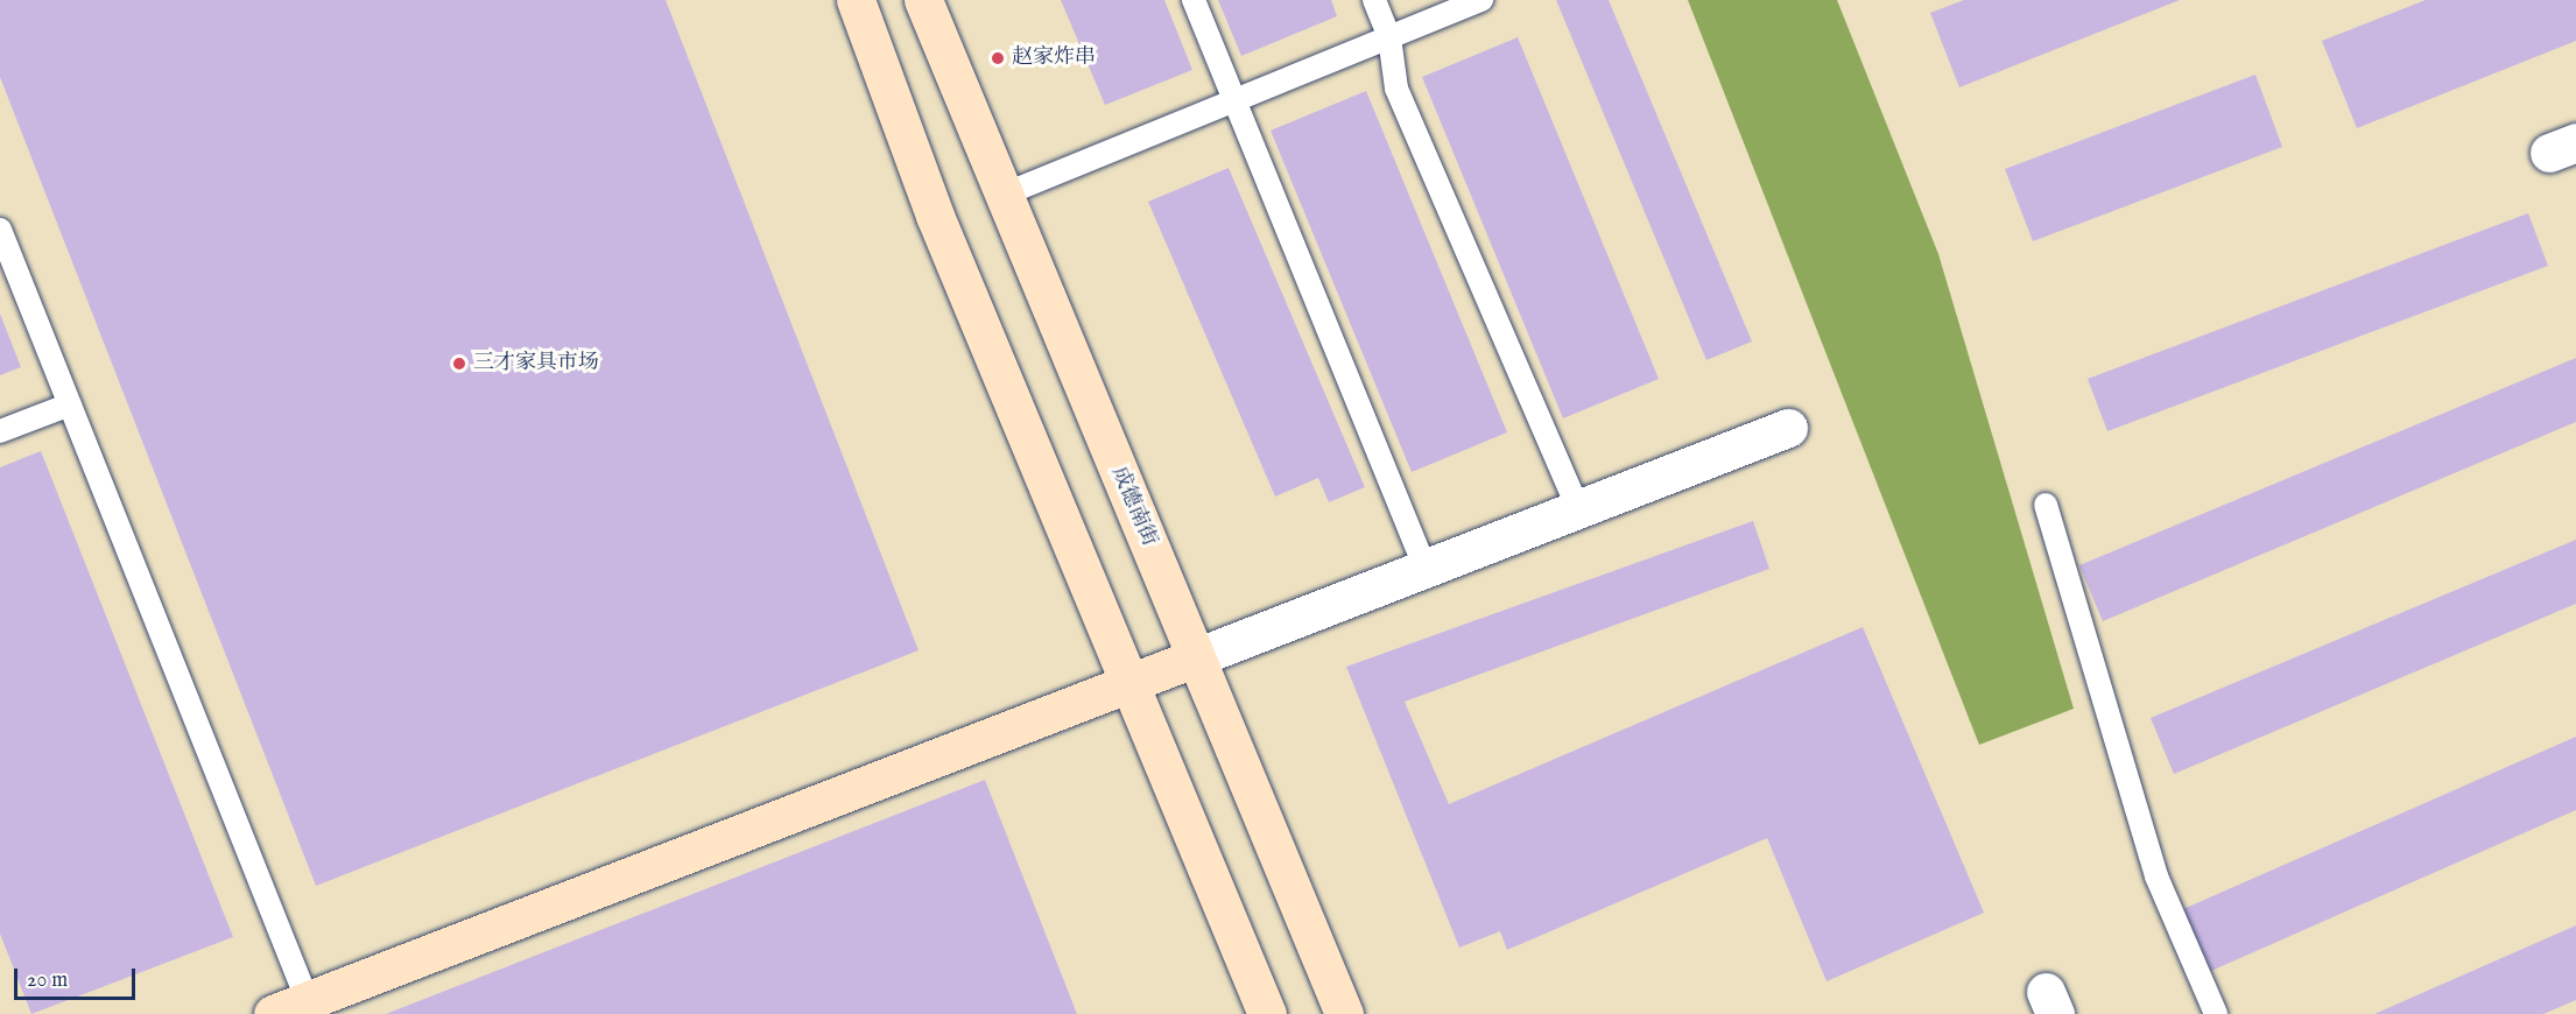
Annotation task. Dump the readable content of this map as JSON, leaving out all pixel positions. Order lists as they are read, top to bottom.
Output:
{
  "streets": {
    "main road": ["成德南街"]
  },
  "places": ["赵家炸串", "三才家具市场"],
  "scale_bar": "20 m"
}
